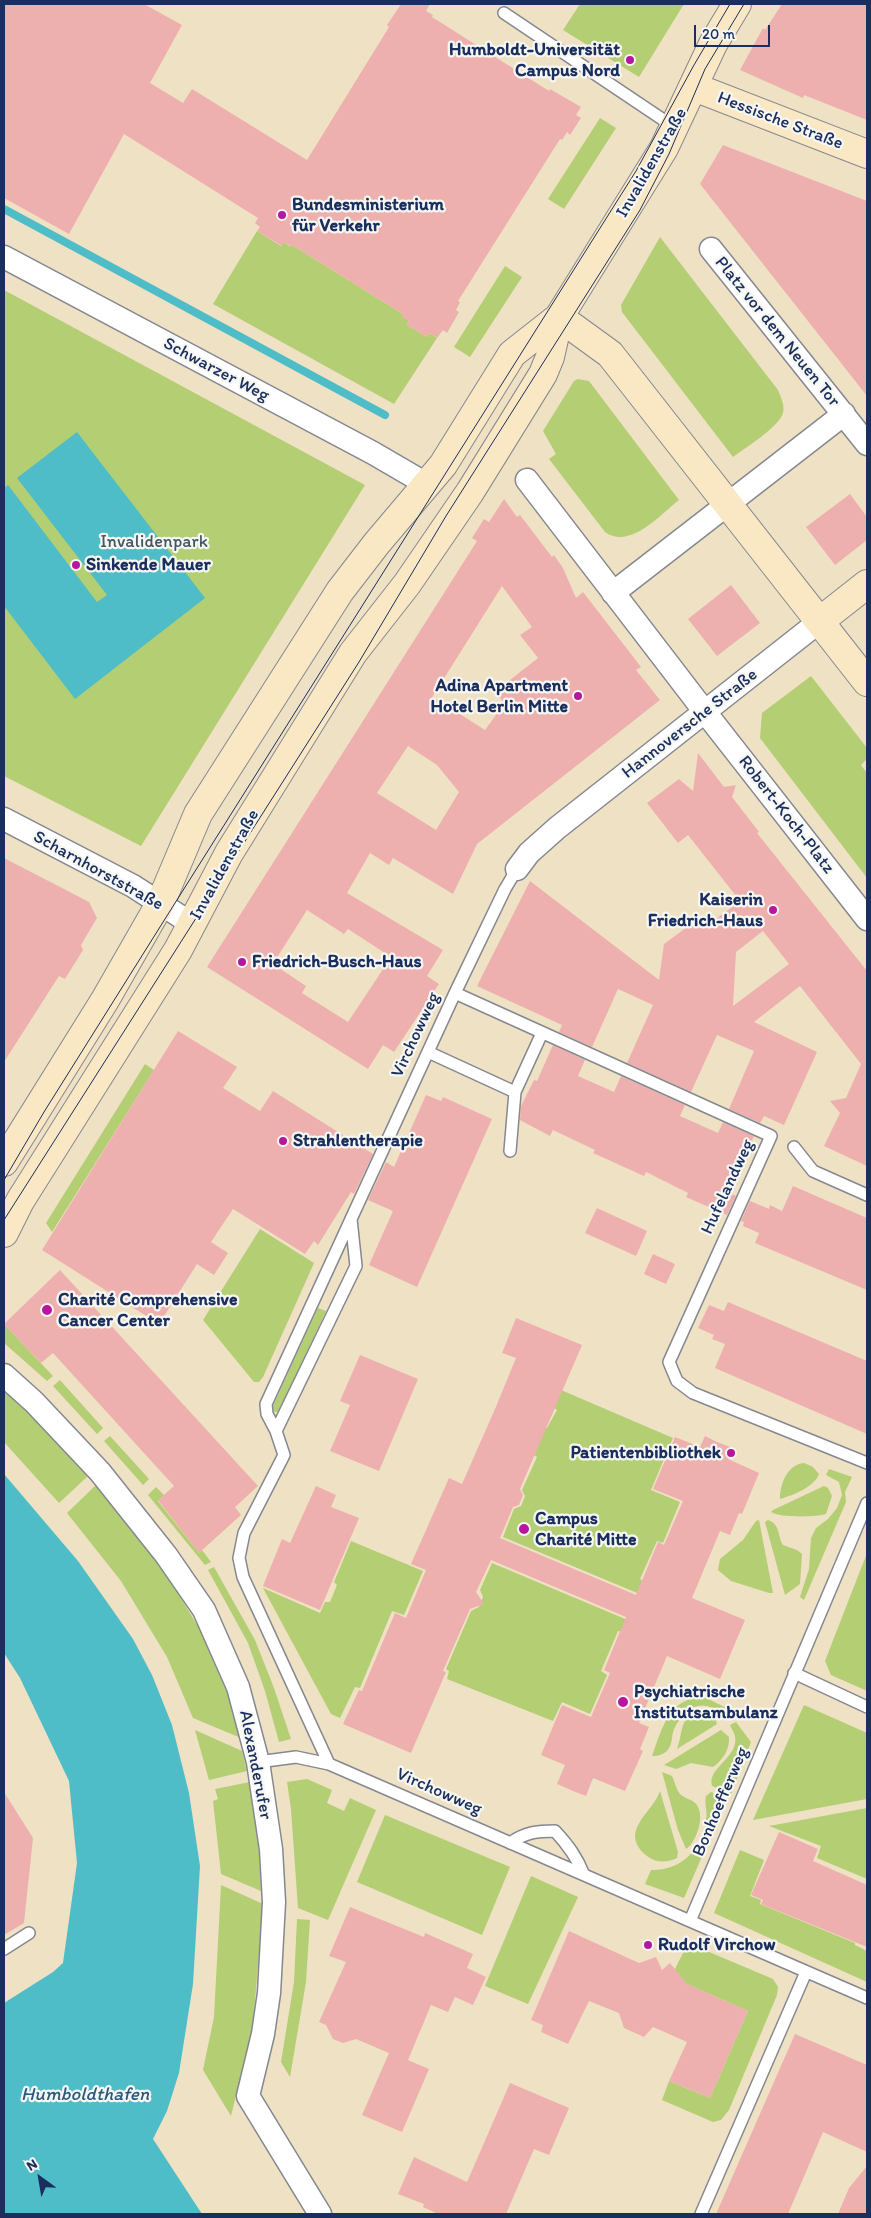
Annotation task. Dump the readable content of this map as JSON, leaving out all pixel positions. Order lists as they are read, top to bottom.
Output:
{
  "streets": {
    "main road": ["Hessische Straße", "Invalidenstraße", "Hannoversche Straße"],
    "street": [
      "Platz vor dem Neuen Tor",
      "Schwarzer Weg",
      "Robert-Koch-Platz",
      "Scharnhorststraße",
      "Alexanderufer"
    ],
    "lane": ["Virchowweg", "Hufelandweg", "Bonhoefferweg"]
  },
  "crossings": [
    ["Hessische Straße", "Invalidenstraße"],
    ["Invalidenstraße", "Schwarzer Weg"],
    ["Invalidenstraße", "Scharnhorststraße"],
    ["Hannoversche Straße", "Robert-Koch-Platz"],
    ["Hannoversche Straße", "Virchowweg"],
    ["Virchowweg", "Hufelandweg"],
    ["Virchowweg", "Bonhoefferweg"]
  ],
  "water": ["Humboldthafen"],
  "parks": ["Invalidenpark"],
  "places": [
    "Humboldt-Universität Campus Nord",
    "Bundesministerium für Verkehr",
    "Sinkende Mauer",
    "Adina Apartment Hotel Berlin Mitte",
    "Kaiserin Friedrich-Haus",
    "Friedrich-Busch-Haus",
    "Strahlentherapie",
    "Charité Comprehensive Cancer Center",
    "Patientenbibliothek",
    "Campus Charité Mitte",
    "Psychiatrische Institutsambulanz",
    "Rudolf Virchow"
  ],
  "scale_bar": "20 m",
  "north": "top left"
}
